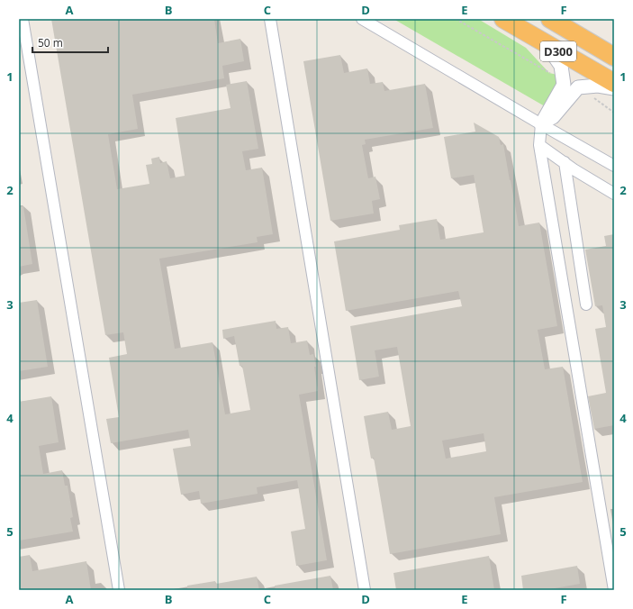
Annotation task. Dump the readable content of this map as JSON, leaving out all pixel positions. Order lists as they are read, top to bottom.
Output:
{
  "streets": {
    "highway": ["D300"]
  },
  "scale_bar": "50 m",
  "grid": {
    "columns": [
      "A",
      "B",
      "C",
      "D",
      "E",
      "F"
    ],
    "rows": [
      "1",
      "2",
      "3",
      "4",
      "5"
    ]
  }
}
